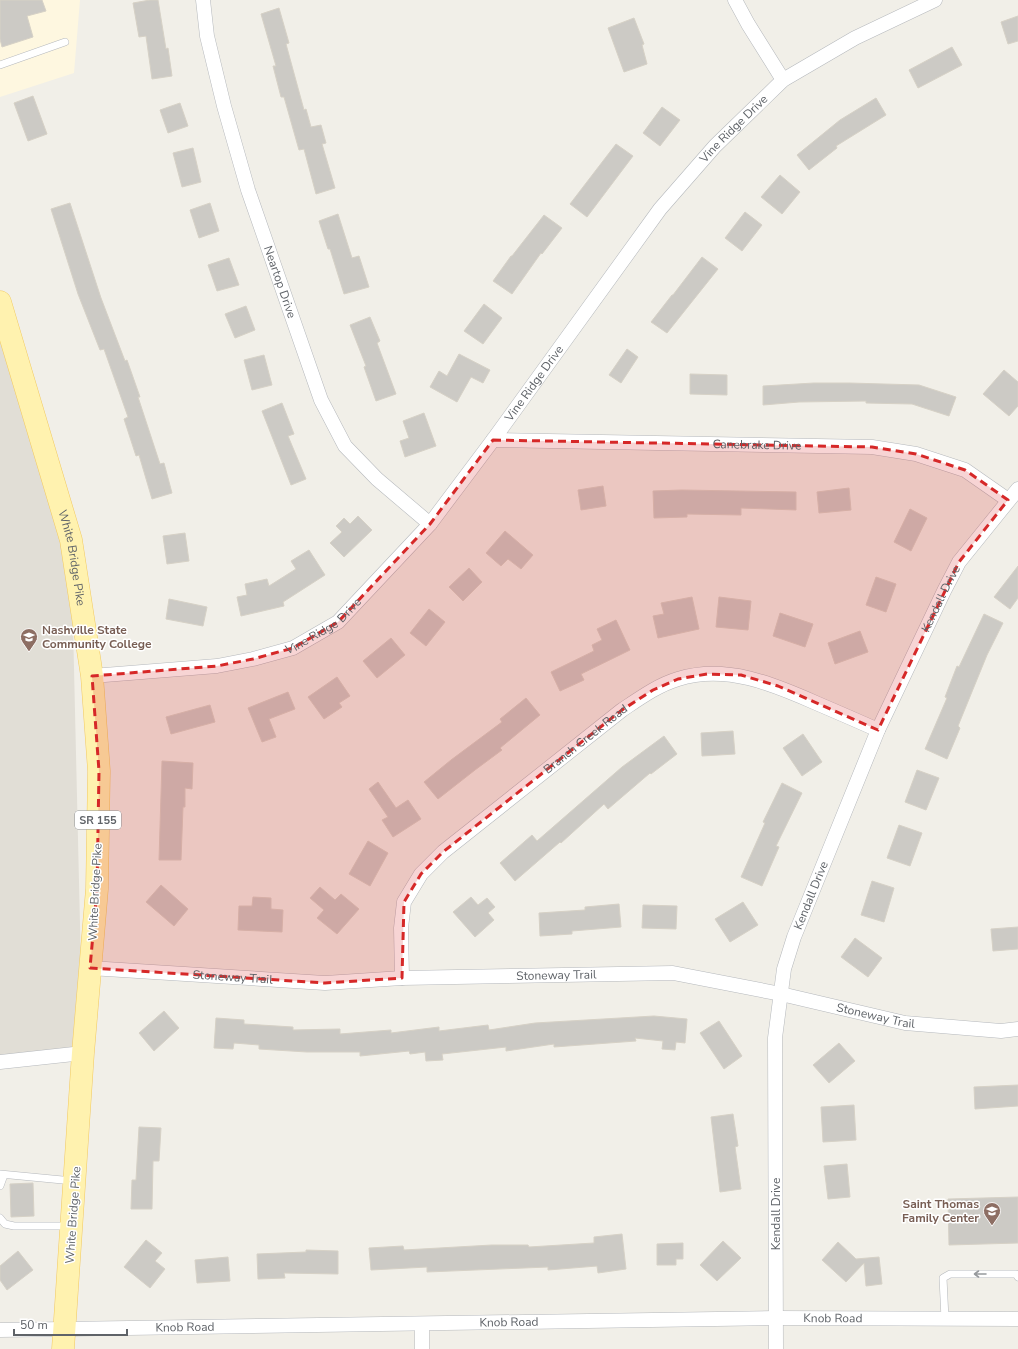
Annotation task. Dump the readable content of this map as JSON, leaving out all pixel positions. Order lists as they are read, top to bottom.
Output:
{
  "streets": {
    "main road": ["White Bridge Pike", "SR 155"],
    "street": [
      "Vine Ridge Drive",
      "Neartop Drive",
      "Canebrake Drive",
      "Kendall Drive",
      "Branch Creek Road",
      "Stoneway Trail",
      "Knob Road"
    ]
  },
  "crossings": [
    ["Vine Ridge Drive", "Neartop Drive"],
    ["Vine Ridge Drive", "Canebrake Drive"],
    ["Vine Ridge Drive", "White Bridge Pike"],
    ["Canebrake Drive", "Kendall Drive"],
    ["White Bridge Pike", "Stoneway Trail"],
    ["White Bridge Pike", "Knob Road"],
    ["Kendall Drive", "Branch Creek Road"],
    ["Kendall Drive", "Stoneway Trail"],
    ["Kendall Drive", "Knob Road"],
    ["Branch Creek Road", "Stoneway Trail"]
  ],
  "places": {
    "school or university": ["Nashville State Community College", "Saint Thomas Family Center"]
  },
  "scale_bar": "50 m"
}
